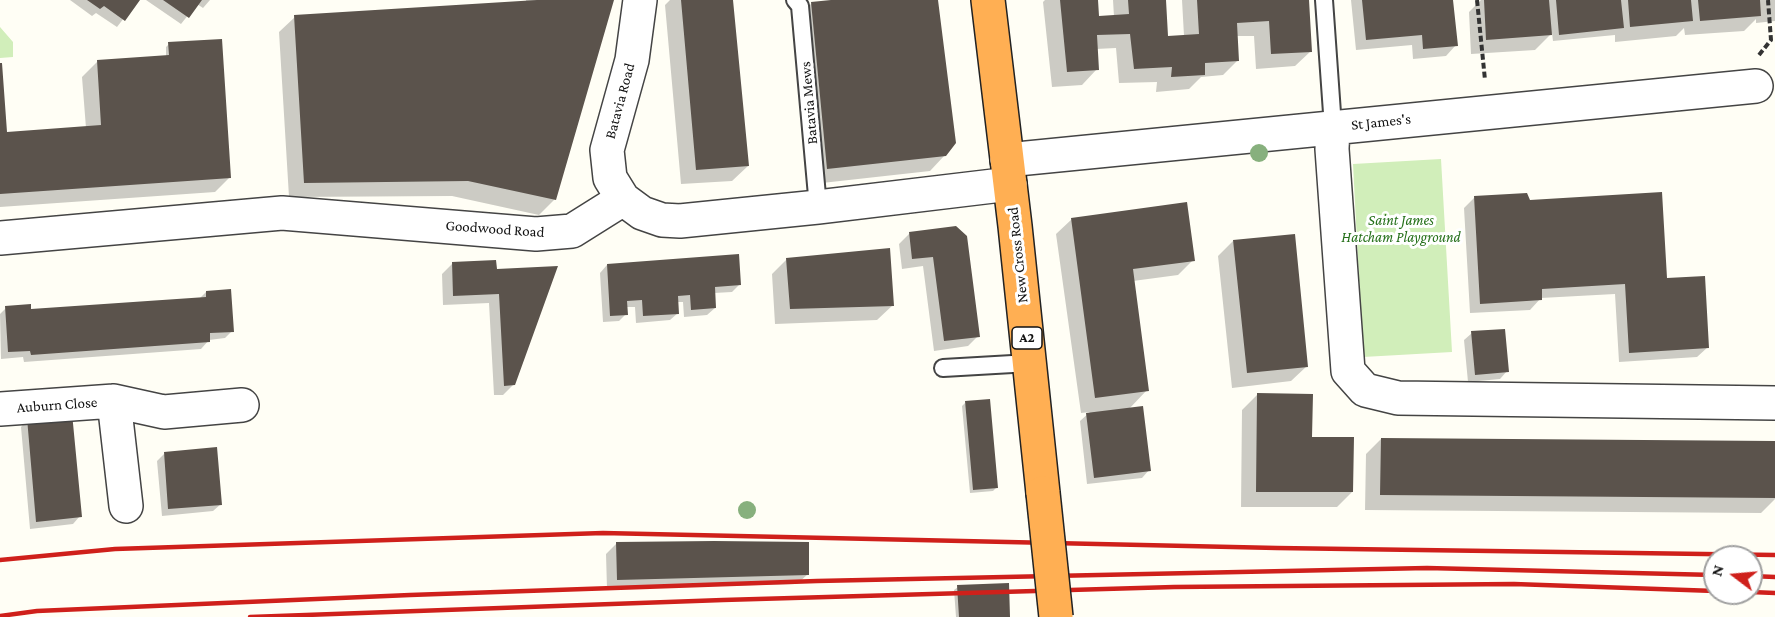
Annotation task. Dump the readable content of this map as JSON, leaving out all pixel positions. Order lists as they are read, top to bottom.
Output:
{
  "streets": {
    "highway": ["New Cross Road", "A2"],
    "street": [
      "Batavia Road",
      "St James's",
      "Goodwood Road",
      "Auburn Close"
    ],
    "lane": ["Batavia Mews"]
  },
  "crossings": [
    ["Batavia Road", "Goodwood Road"],
    ["St James's", "New Cross Road"]
  ],
  "parks": ["Saint James Hatcham Playground"],
  "north": "left"
}
